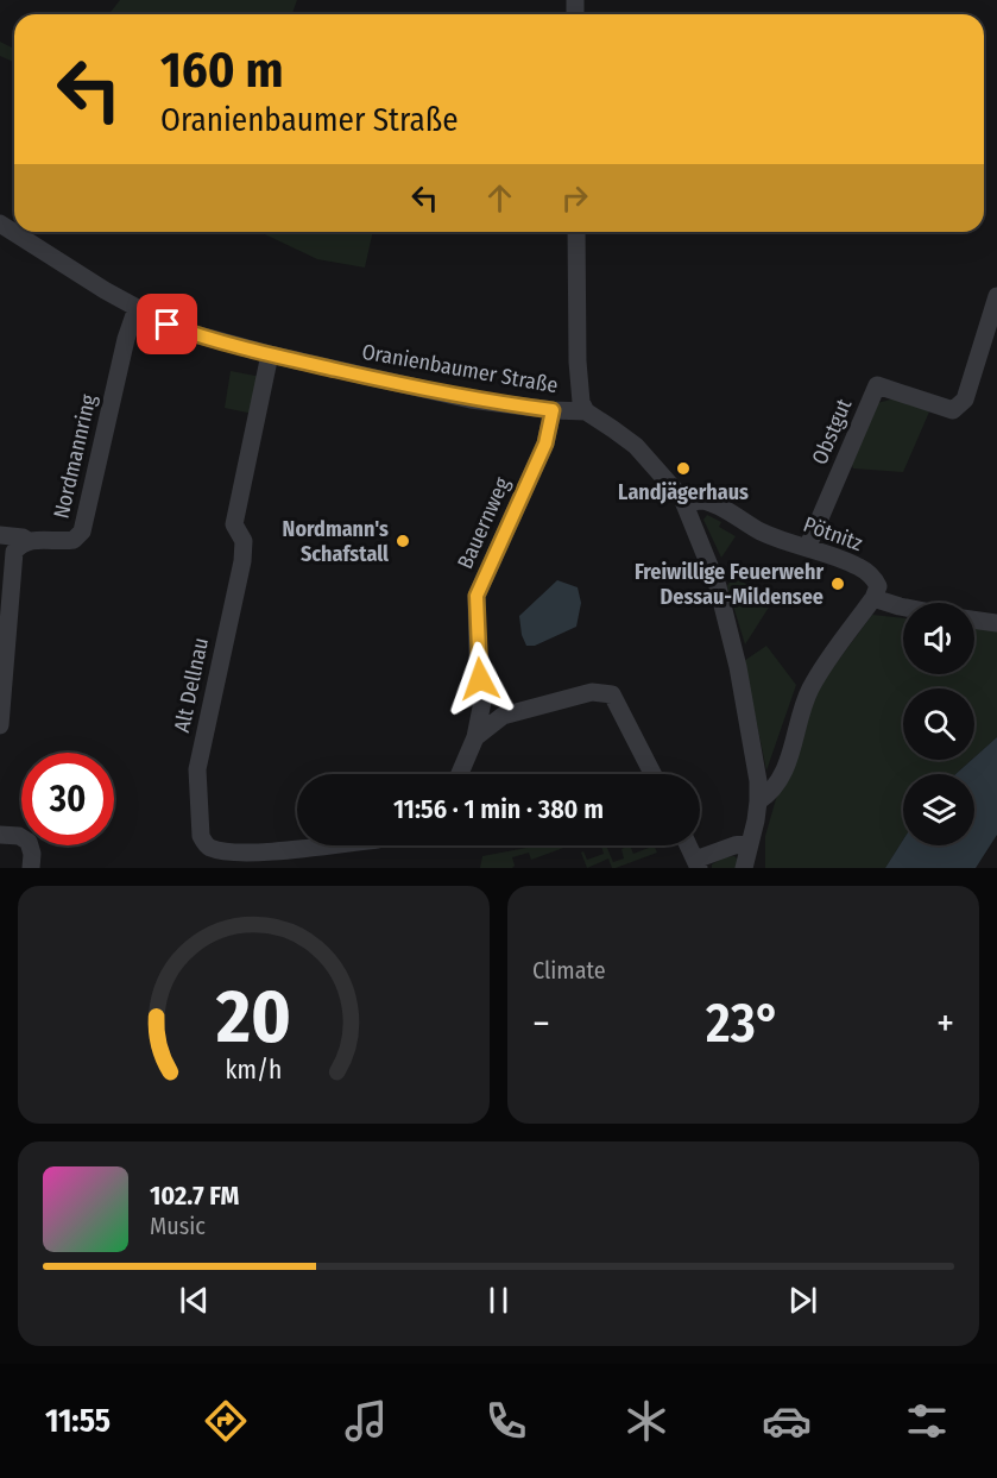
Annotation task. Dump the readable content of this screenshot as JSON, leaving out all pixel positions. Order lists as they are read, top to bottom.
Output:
{
  "streets": {
    "street": [
      "Oranienbaumer Straße",
      "Obstgut",
      "Nordmannring",
      "Bauernweg",
      "Pötnitz",
      "Alt Dellnau"
    ]
  },
  "crossings": [
    ["Oranienbaumer Straße", "Nordmannring"],
    ["Oranienbaumer Straße", "Bauernweg"],
    ["Oranienbaumer Straße", "Pötnitz"],
    ["Oranienbaumer Straße", "Alt Dellnau"],
    ["Obstgut", "Pötnitz"]
  ],
  "places": ["Landjägerhaus", "Nordmann's Schafstall", "Freiwillige Feuerwehr Dessau-Mildensee"],
  "page": {
    "turn": ["160 m", "Oranienbaumer Straße"],
    "limit": "30",
    "trip": "11:56 · 1 min · 380 m",
    "tile": "Climate",
    "heat": ["−", "23°", "+"],
    "song": ["102.7 FM", "Music"],
    "tabs": "11:55",
    "gauge": ["20", "km/h"]
  }
}
